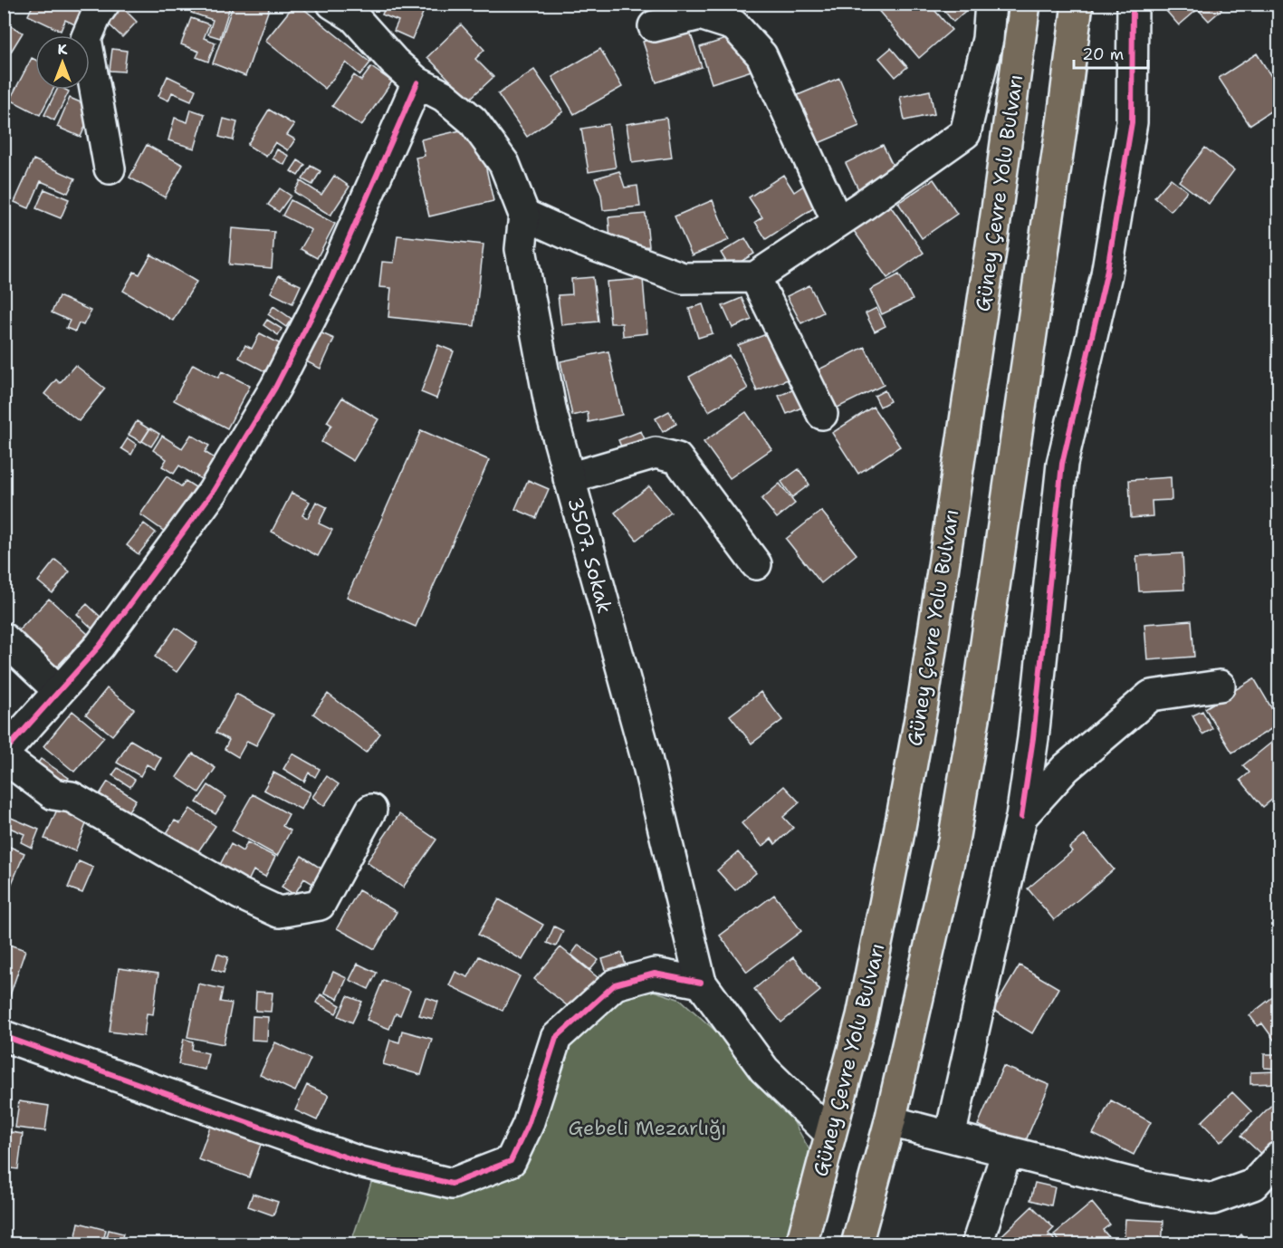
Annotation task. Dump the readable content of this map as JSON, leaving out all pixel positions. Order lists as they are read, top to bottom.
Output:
{
  "streets": {
    "highway": ["Güney Çevre Yolu Bulvarı"],
    "street": ["3507. Sokak"]
  },
  "crossings": [
    ["Güney Çevre Yolu Bulvarı", "3507. Sokak"]
  ],
  "parks": ["Gebeli Mezarlığı"],
  "scale_bar": "20 m",
  "north": "top"
}
